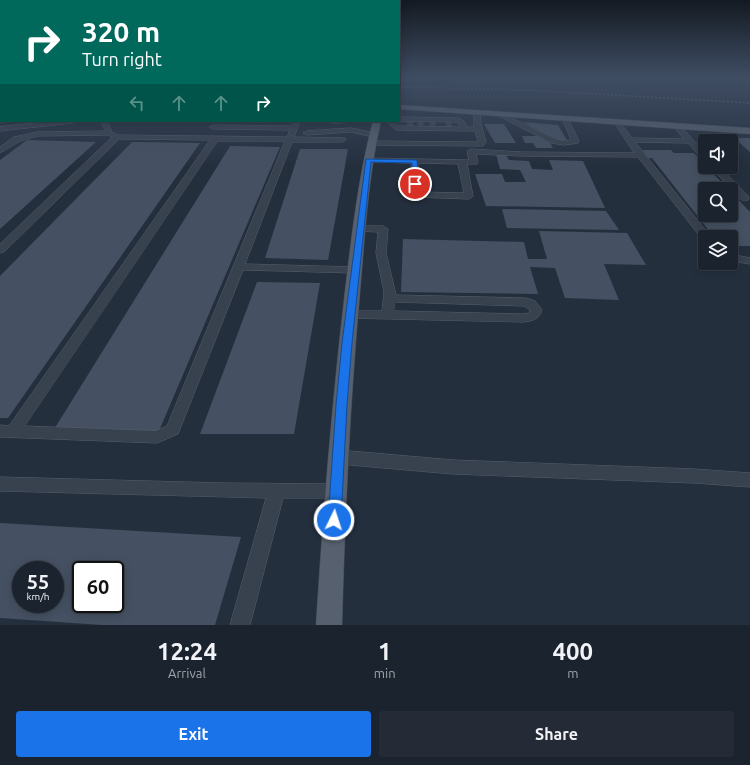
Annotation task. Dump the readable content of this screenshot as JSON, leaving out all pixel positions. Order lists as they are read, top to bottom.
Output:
{
  "page": {
    "turn": ["320 m", "Turn right"],
    "speed": "55 km/h",
    "limit": "60",
    "eta": [
      "12:24",
      "Arrival",
      "1",
      "min",
      "400",
      "m"
    ],
    "buttons": ["Exit", "Share"]
  }
}
